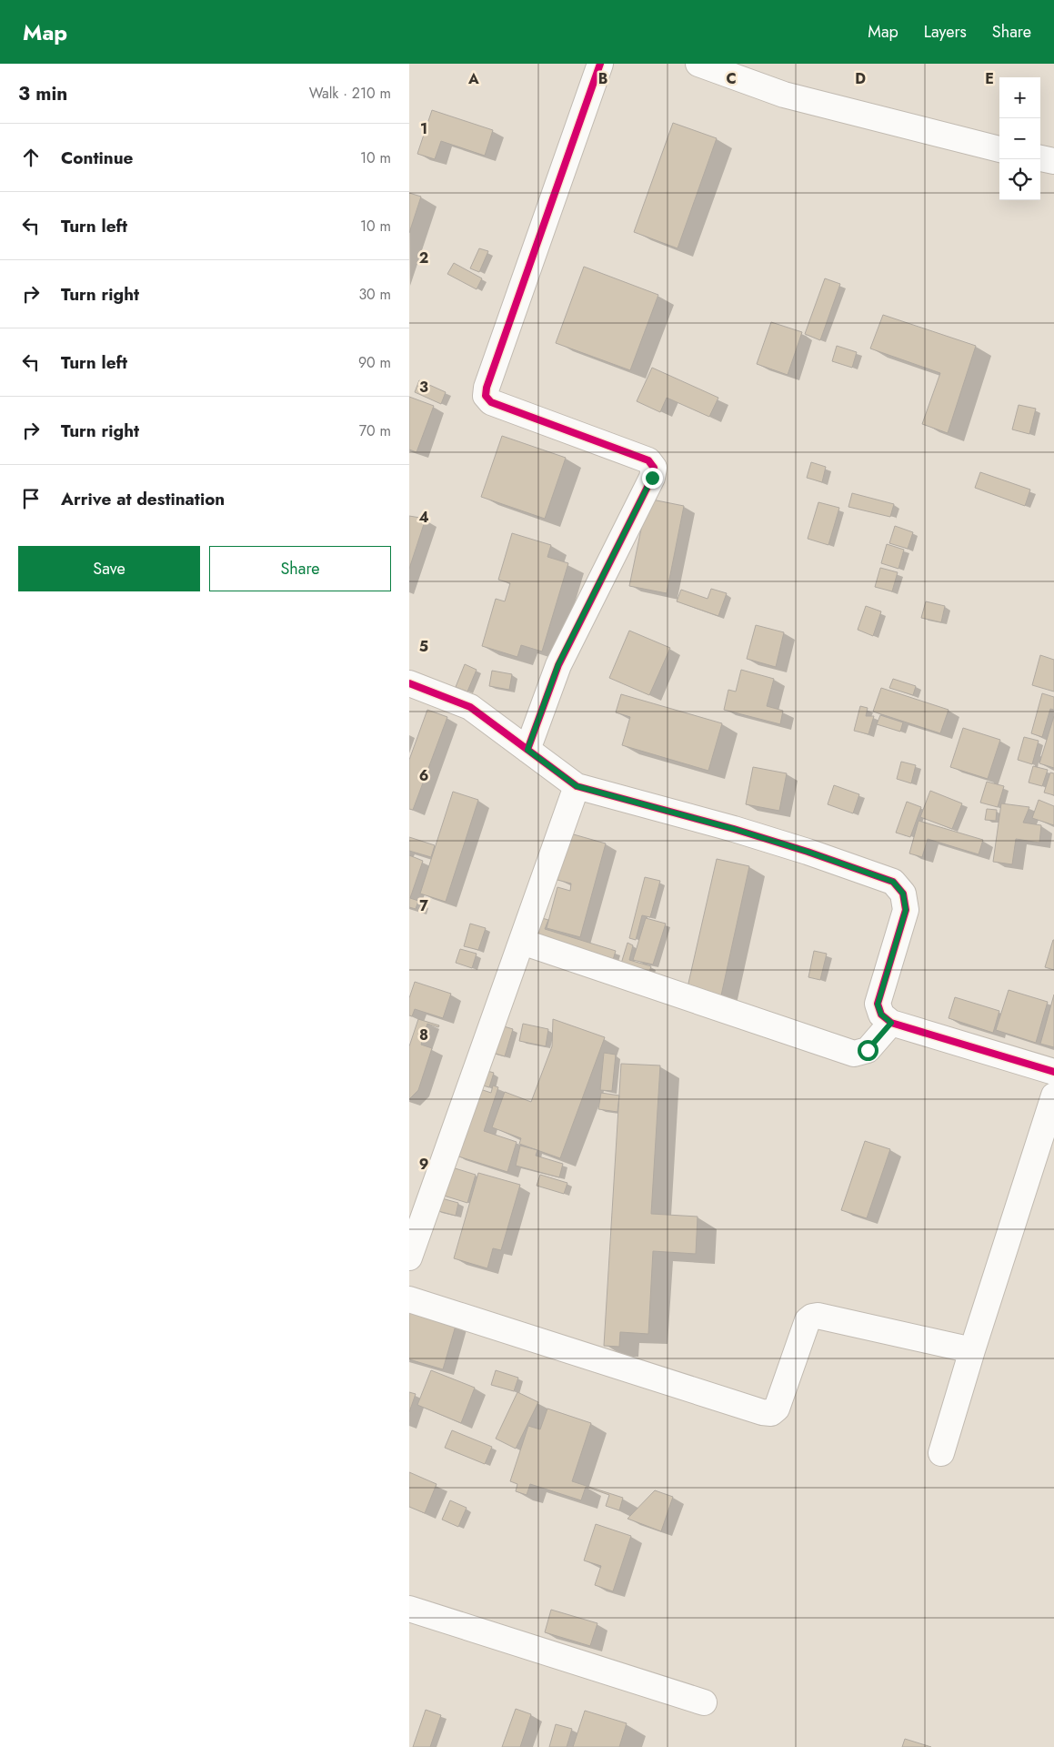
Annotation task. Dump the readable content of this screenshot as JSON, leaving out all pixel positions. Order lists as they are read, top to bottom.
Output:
{
  "page": {
    "header": "Map",
    "nav": ["Map", "Layers", "Share"],
    "heading": ["3 min", "Walk · 210 m"],
    "map_buttons": ["+", "−"],
    "list": [
      ["Continue", "10 m"],
      ["Turn left", "10 m"],
      ["Turn right", "30 m"],
      ["Turn left", "90 m"],
      ["Turn right", "70 m"],
      "Arrive at destination"
    ],
    "buttons": ["Save", "Share"]
  },
  "grid": {
    "columns": [
      "A",
      "B",
      "C",
      "D",
      "E"
    ],
    "rows": [
      "1",
      "2",
      "3",
      "4",
      "5",
      "6",
      "7",
      "8",
      "9"
    ]
  }
}
